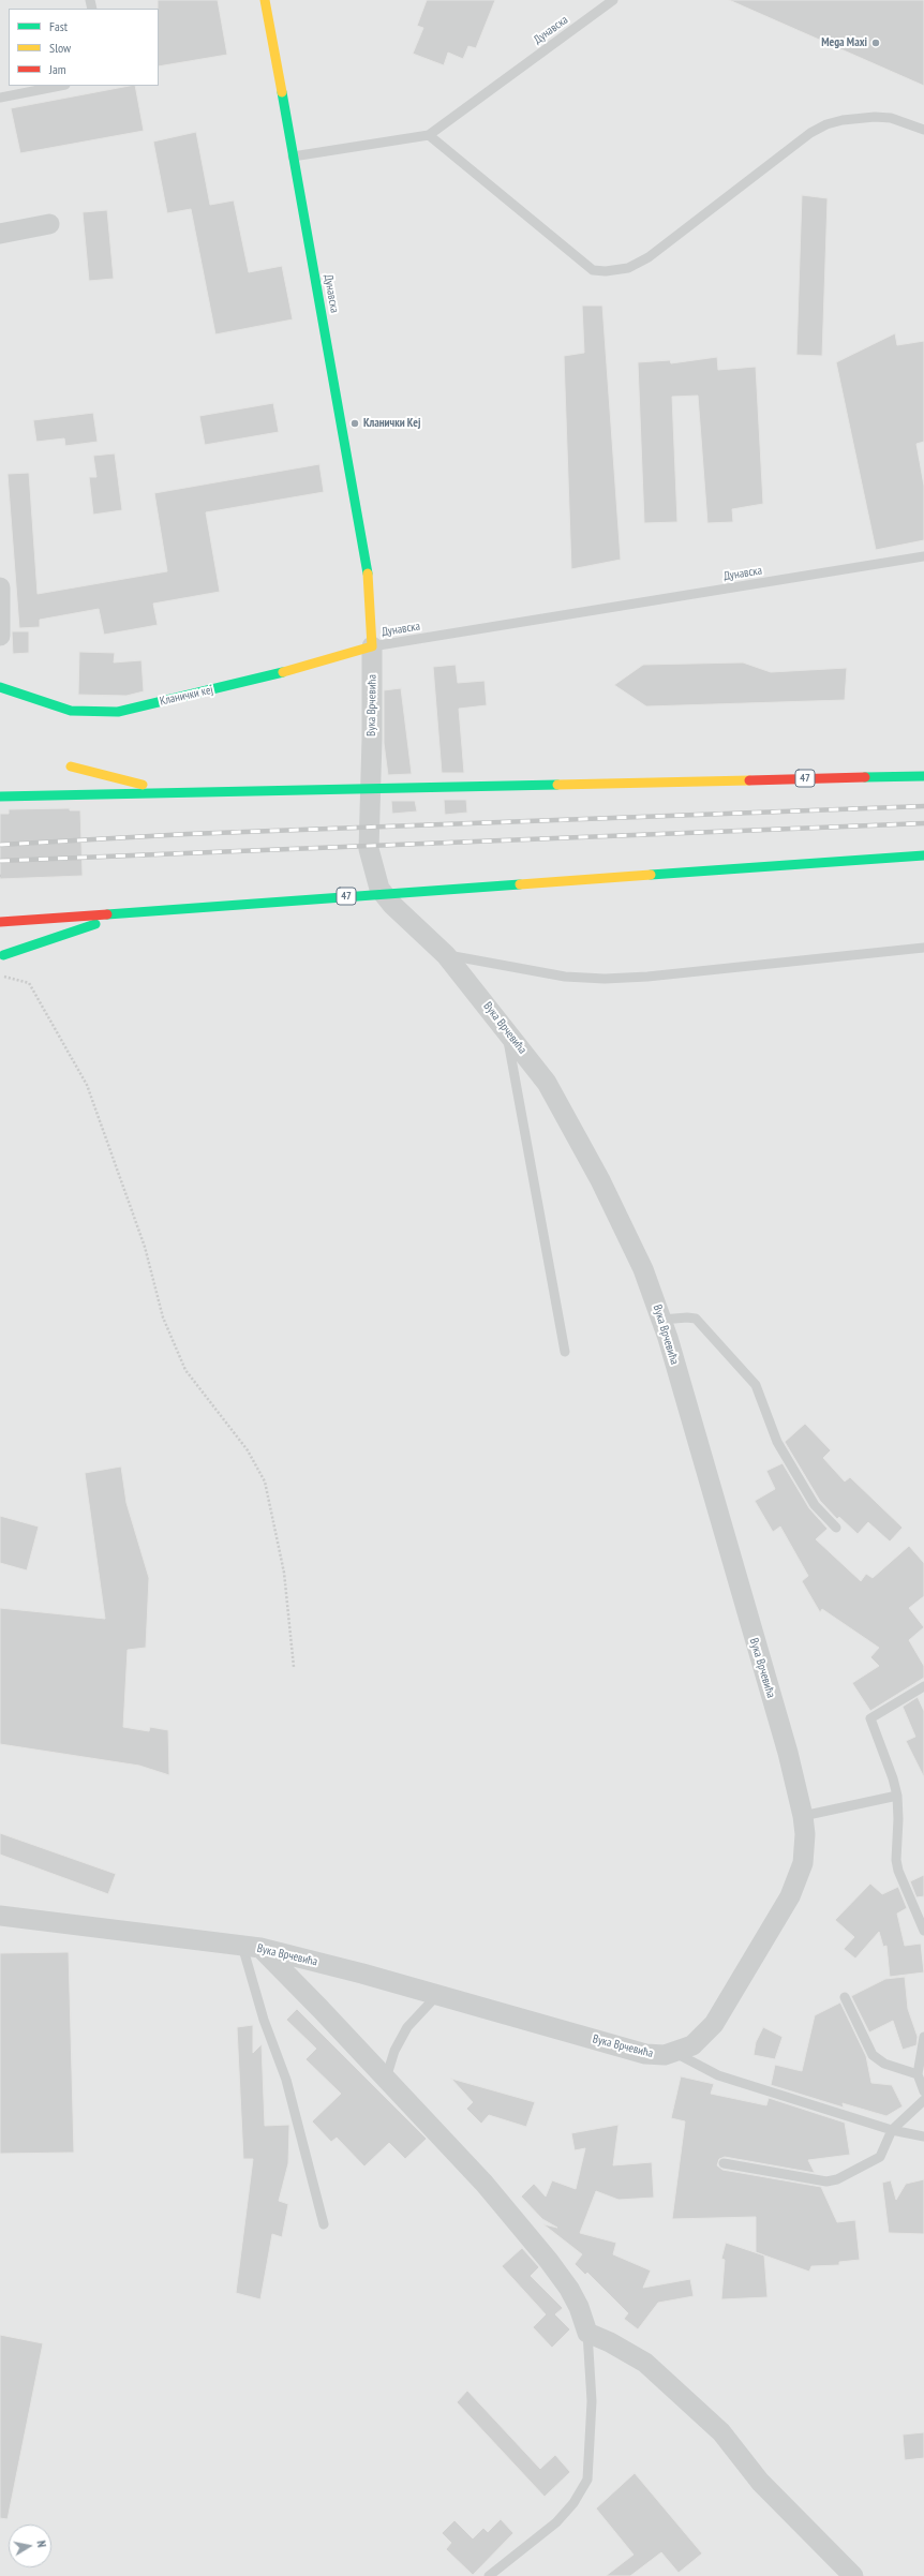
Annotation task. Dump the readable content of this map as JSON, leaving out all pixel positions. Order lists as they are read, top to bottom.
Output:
{
  "streets": {
    "main road": ["Дунавска", "Кланички кеј", "47"],
    "street": ["Вука Врчевића"]
  },
  "crossings": [
    ["Дунавска", "Кланички кеј"],
    ["Дунавска", "Вука Врчевића"],
    ["Кланички кеј", "Вука Врчевића"]
  ],
  "places": ["Mega Maxi", "Кланички Кеј"],
  "legend": ["Fast", "Slow", "Jam"],
  "north": "right"
}
